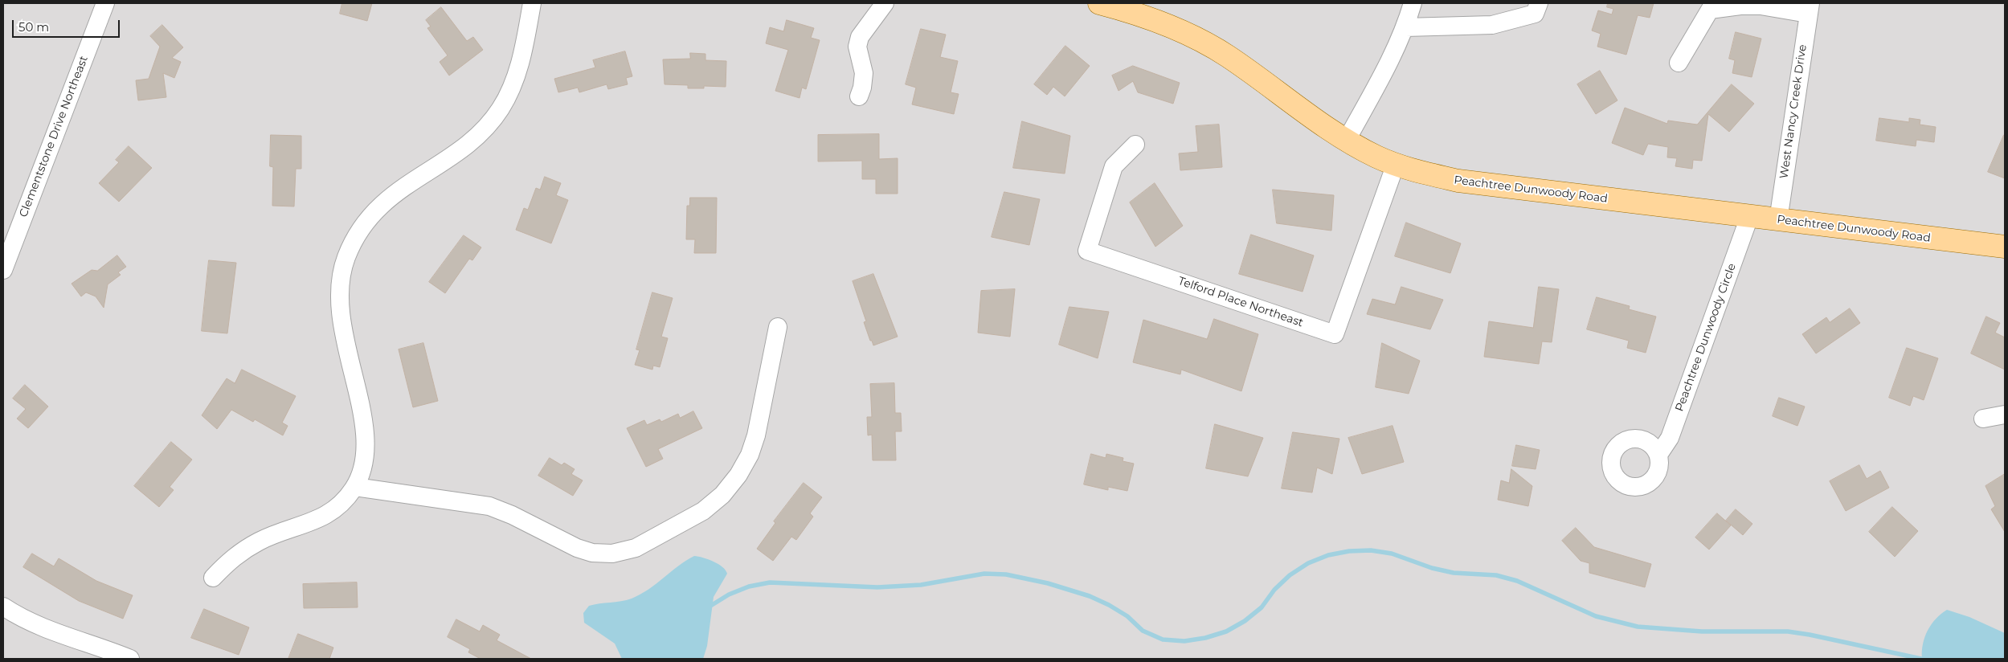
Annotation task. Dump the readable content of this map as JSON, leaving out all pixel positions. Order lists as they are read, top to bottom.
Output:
{
  "streets": {
    "main road": ["Peachtree Dunwoody Road"],
    "street": [
      "West Nancy Creek Drive",
      "Clementstone Drive Northeast",
      "Telford Place Northeast",
      "Peachtree Dunwoody Circle"
    ]
  },
  "crossings": [
    ["West Nancy Creek Drive", "Peachtree Dunwoody Road"],
    ["Peachtree Dunwoody Road", "Telford Place Northeast"],
    ["Peachtree Dunwoody Road", "Peachtree Dunwoody Circle"]
  ],
  "scale_bar": "50 m"
}
